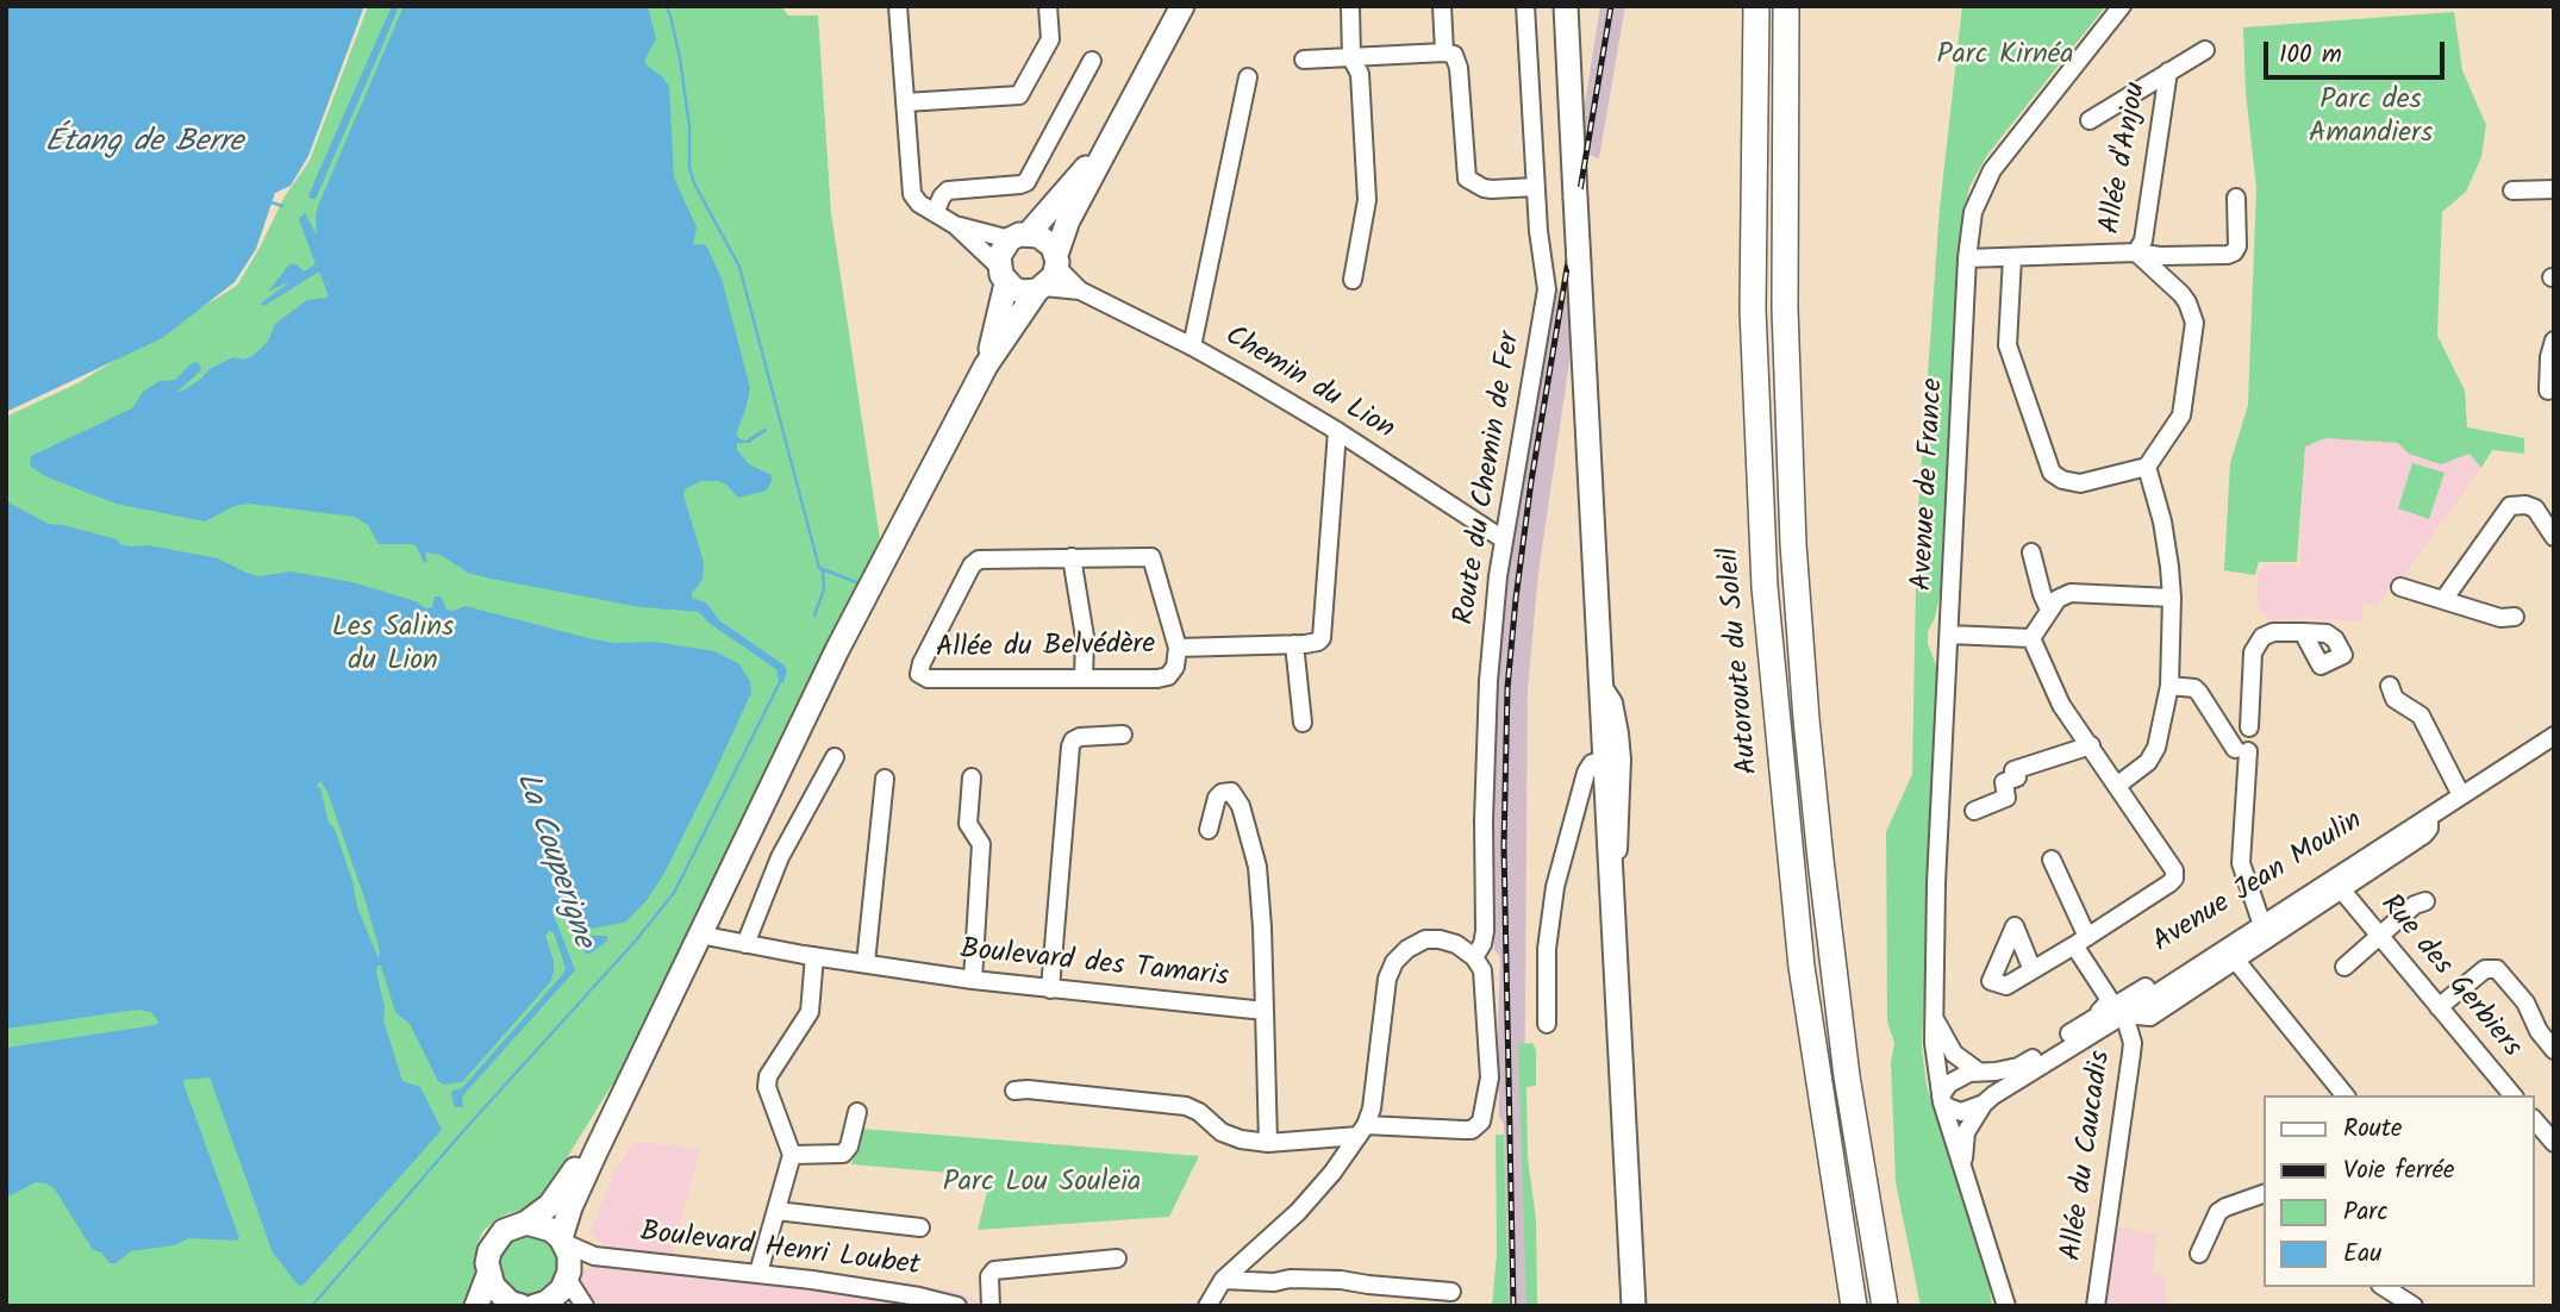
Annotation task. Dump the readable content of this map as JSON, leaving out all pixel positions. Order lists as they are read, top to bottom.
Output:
{
  "streets": {
    "highway": ["Autoroute du Soleil"],
    "street": [
      "Allée d'Anjou",
      "Chemin du Lion",
      "Route du Chemin de Fer",
      "Avenue de France",
      "Allée du Belvédère",
      "Avenue Jean Moulin",
      "Boulevard des Tamaris",
      "Rue des Gerbiers",
      "Allée du Caucadis",
      "Boulevard Henri Loubet"
    ]
  },
  "crossings": [
    ["Chemin du Lion", "Route du Chemin de Fer"],
    ["Avenue de France", "Avenue Jean Moulin"],
    ["Avenue Jean Moulin", "Rue des Gerbiers"],
    ["Avenue Jean Moulin", "Allée du Caucadis"]
  ],
  "water": ["Étang de Berre", "La Couperigne"],
  "parks": [
    "Parc Kirnéa",
    "Parc des Amandiers",
    "Les Salins du Lion",
    "Parc Lou Souleïa"
  ],
  "legend": [
    "Route",
    "Voie ferrée",
    "Parc",
    "Eau"
  ],
  "scale_bar": "100 m"
}
